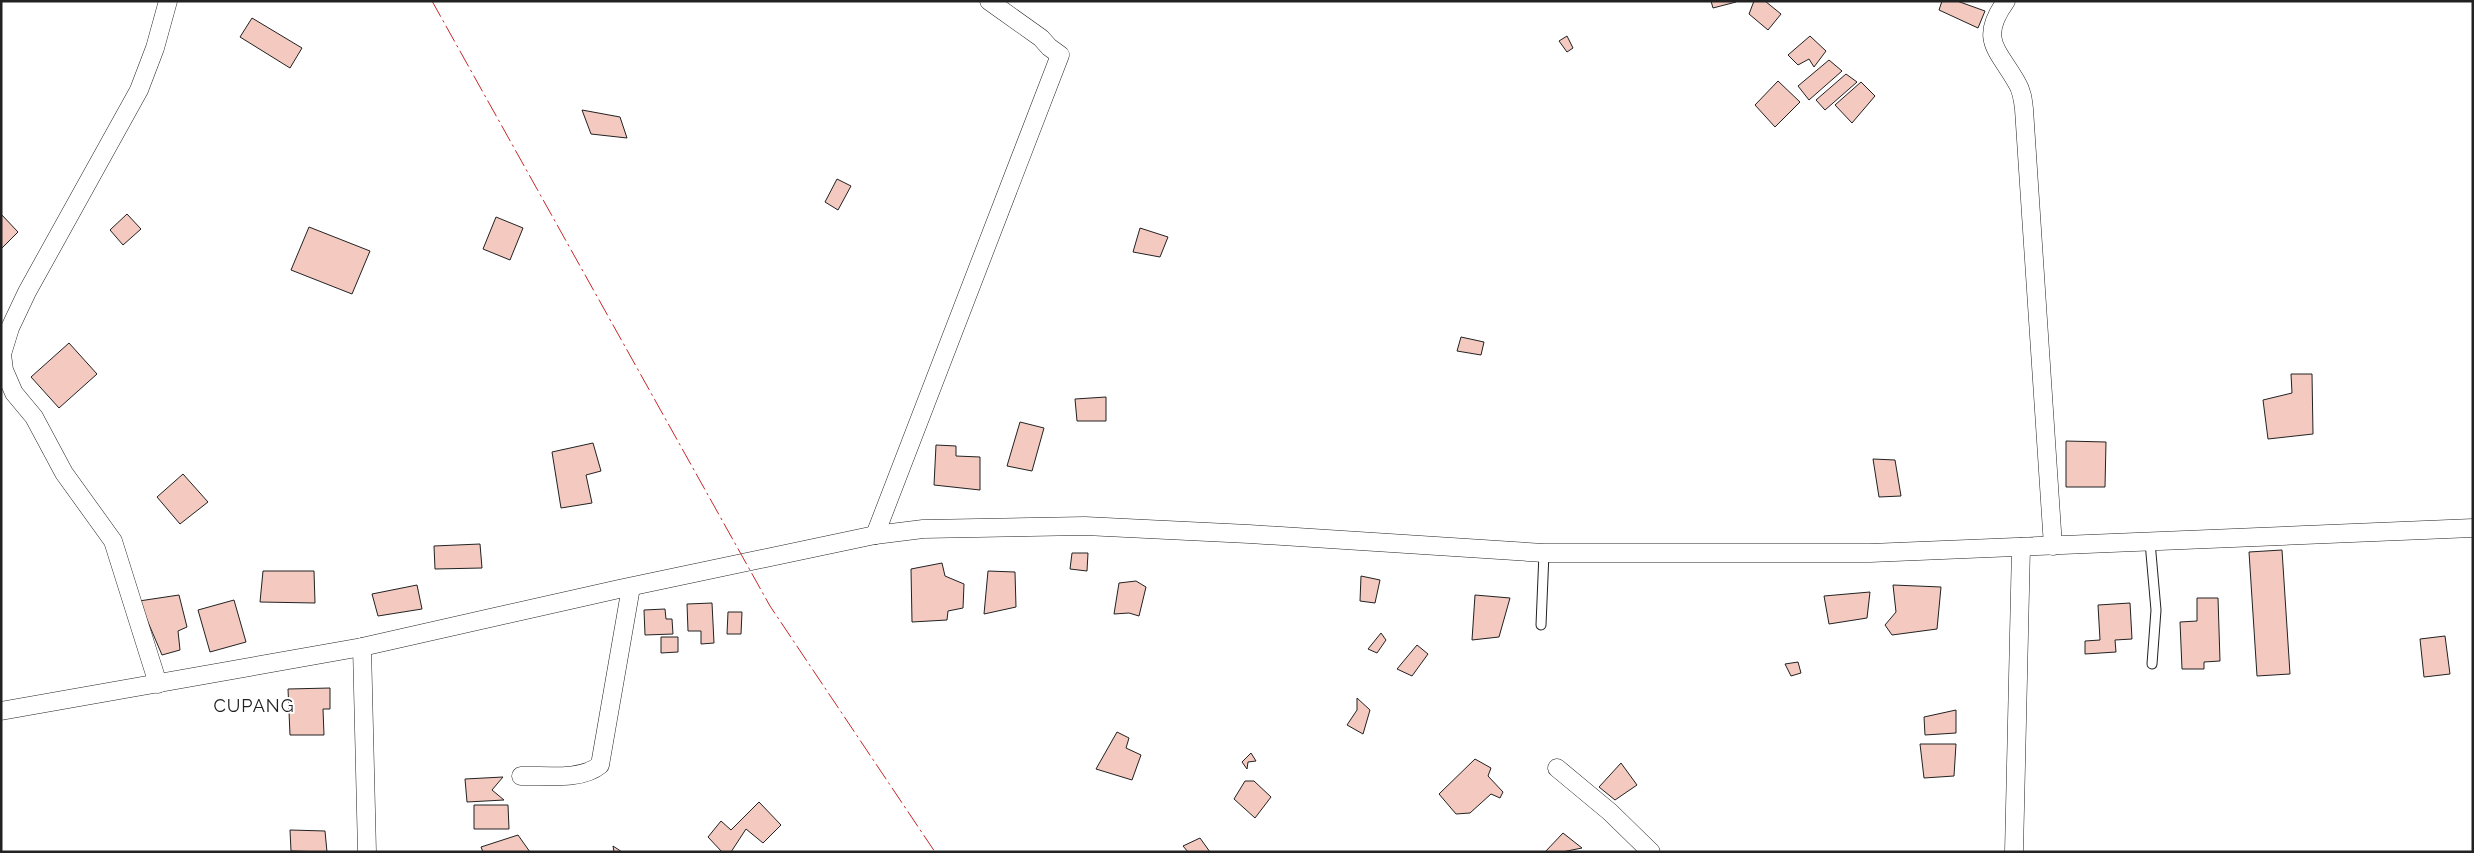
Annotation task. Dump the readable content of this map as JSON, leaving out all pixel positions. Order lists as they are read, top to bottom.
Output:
{
  "districts": ["CUPANG"]
}
